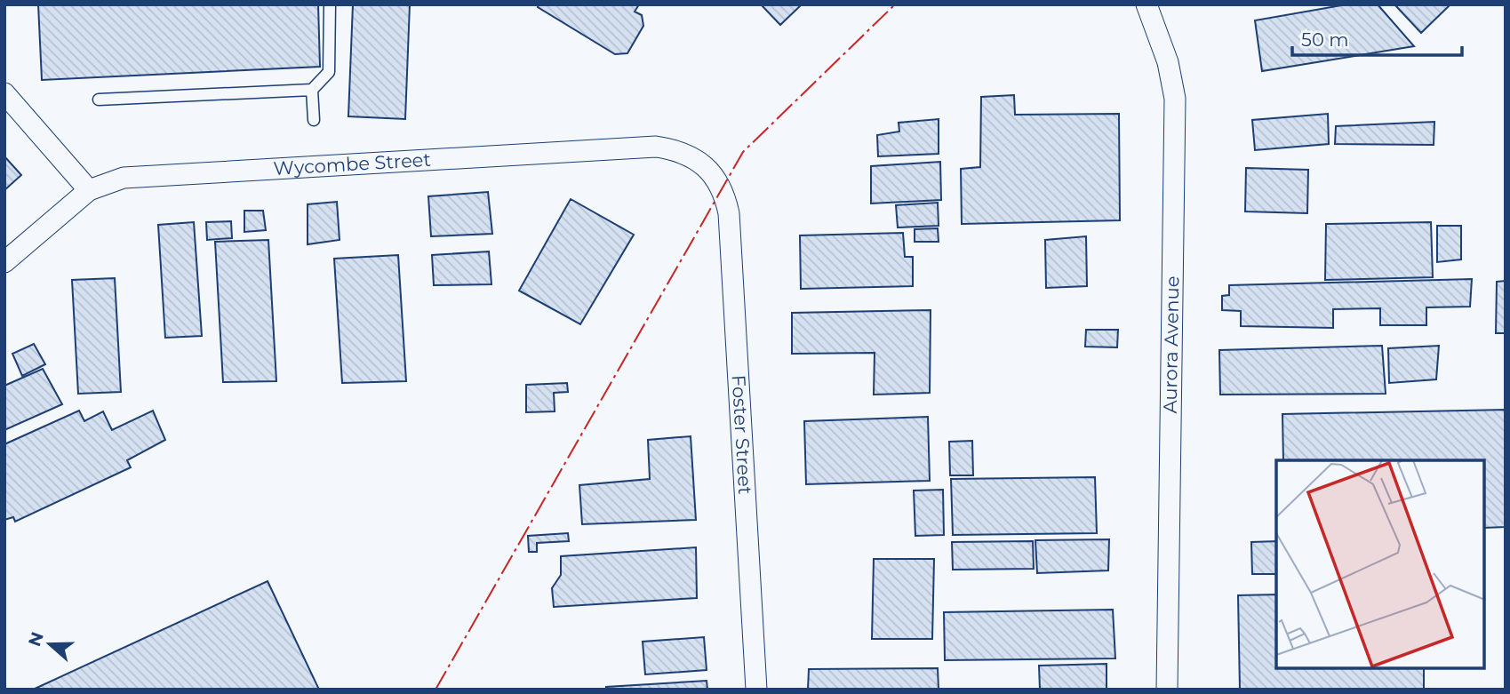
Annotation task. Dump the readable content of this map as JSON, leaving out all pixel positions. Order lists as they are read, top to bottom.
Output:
{
  "streets": {
    "street": ["Wycombe Street", "Aurora Avenue", "Foster Street"]
  },
  "crossings": [
    ["Wycombe Street", "Foster Street"]
  ],
  "scale_bar": "50 m",
  "north": "left"
}
